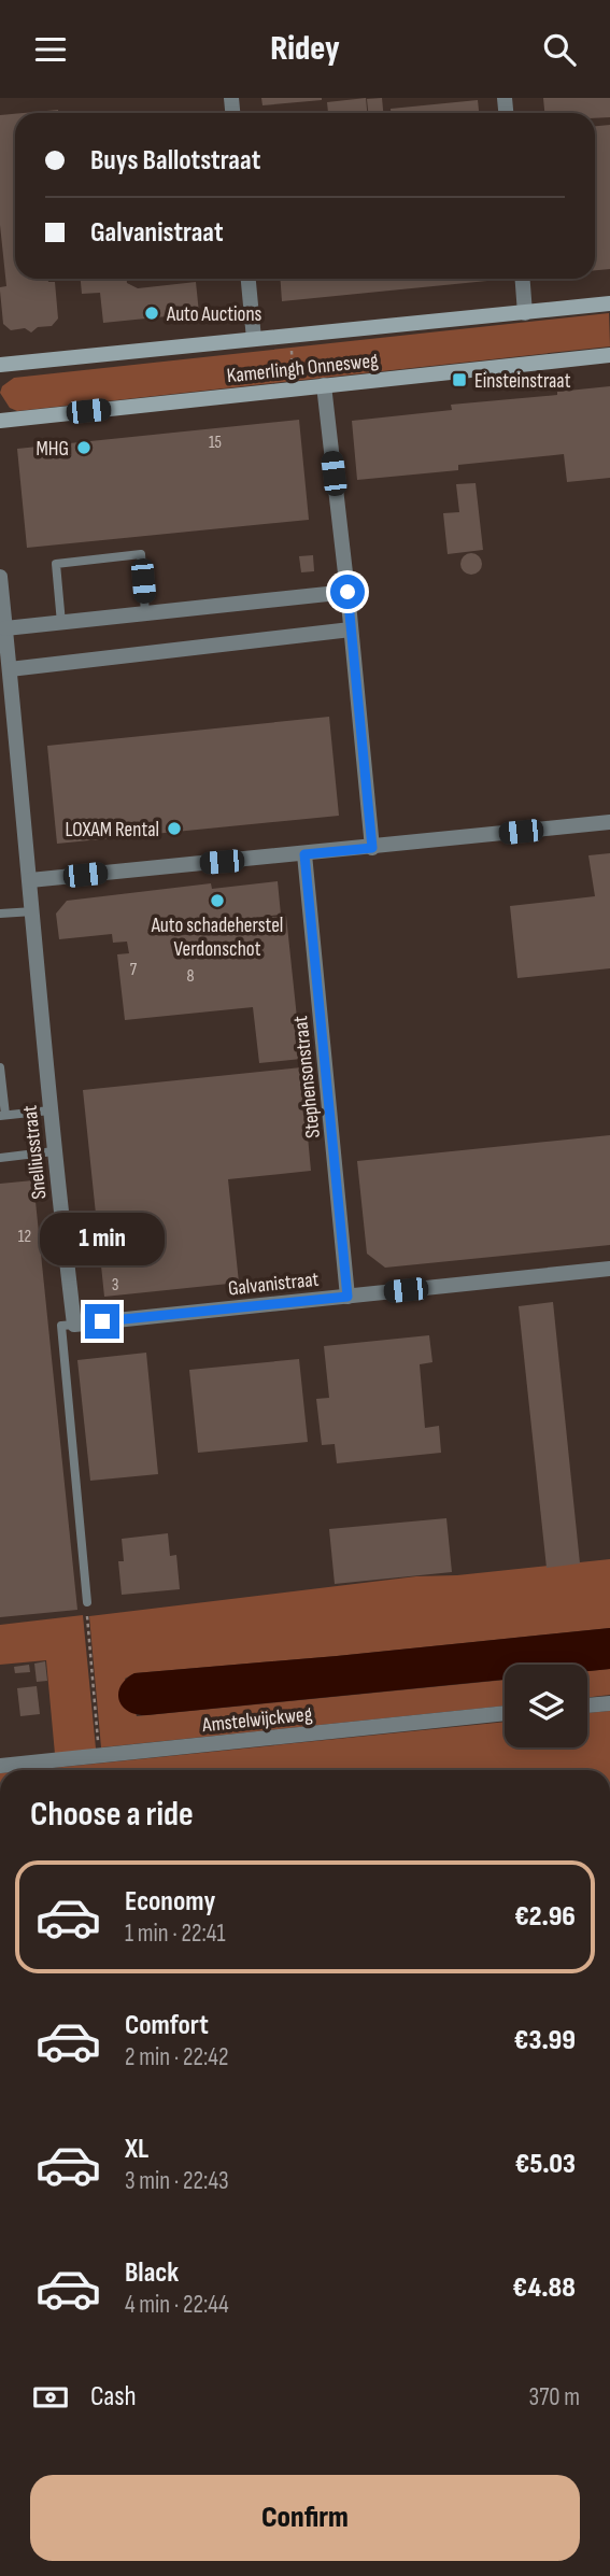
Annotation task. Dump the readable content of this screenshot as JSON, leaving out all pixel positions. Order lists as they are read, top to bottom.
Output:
{
  "streets": {
    "street": [
      "Kamerlingh Onnesweg",
      "Stephensonstraat",
      "Snelliusstraat",
      "Galvanistraat",
      "Amstelwijckweg"
    ]
  },
  "crossings": [
    ["Stephensonstraat", "Galvanistraat"],
    ["Snelliusstraat", "Galvanistraat"]
  ],
  "places": {
    "other": [
      "Auto Auctions",
      "MHG",
      "LOXAM Rental",
      "Auto schadeherstel Verdonschot"
    ],
    "transit": ["Einsteinstraat"]
  },
  "house_numbers": [
    "15",
    "7",
    "8",
    "12",
    "3"
  ],
  "page": {
    "header": "Ridey",
    "banner": ["Buys Ballotstraat", "Galvanistraat"],
    "bubble": "1 min",
    "heading": "Choose a ride",
    "list": [
      {
        "name": "Economy",
        "note": "1 min · 22:41",
        "value": "€2.96"
      },
      {
        "name": "Comfort",
        "note": "2 min · 22:42",
        "value": "€3.99"
      },
      {
        "name": "XL",
        "note": "3 min · 22:43",
        "value": "€5.03"
      },
      {
        "name": "Black",
        "note": "4 min · 22:44",
        "value": "€4.88"
      }
    ],
    "pay": ["Cash", "370 m"],
    "buttons": "Confirm"
  }
}
